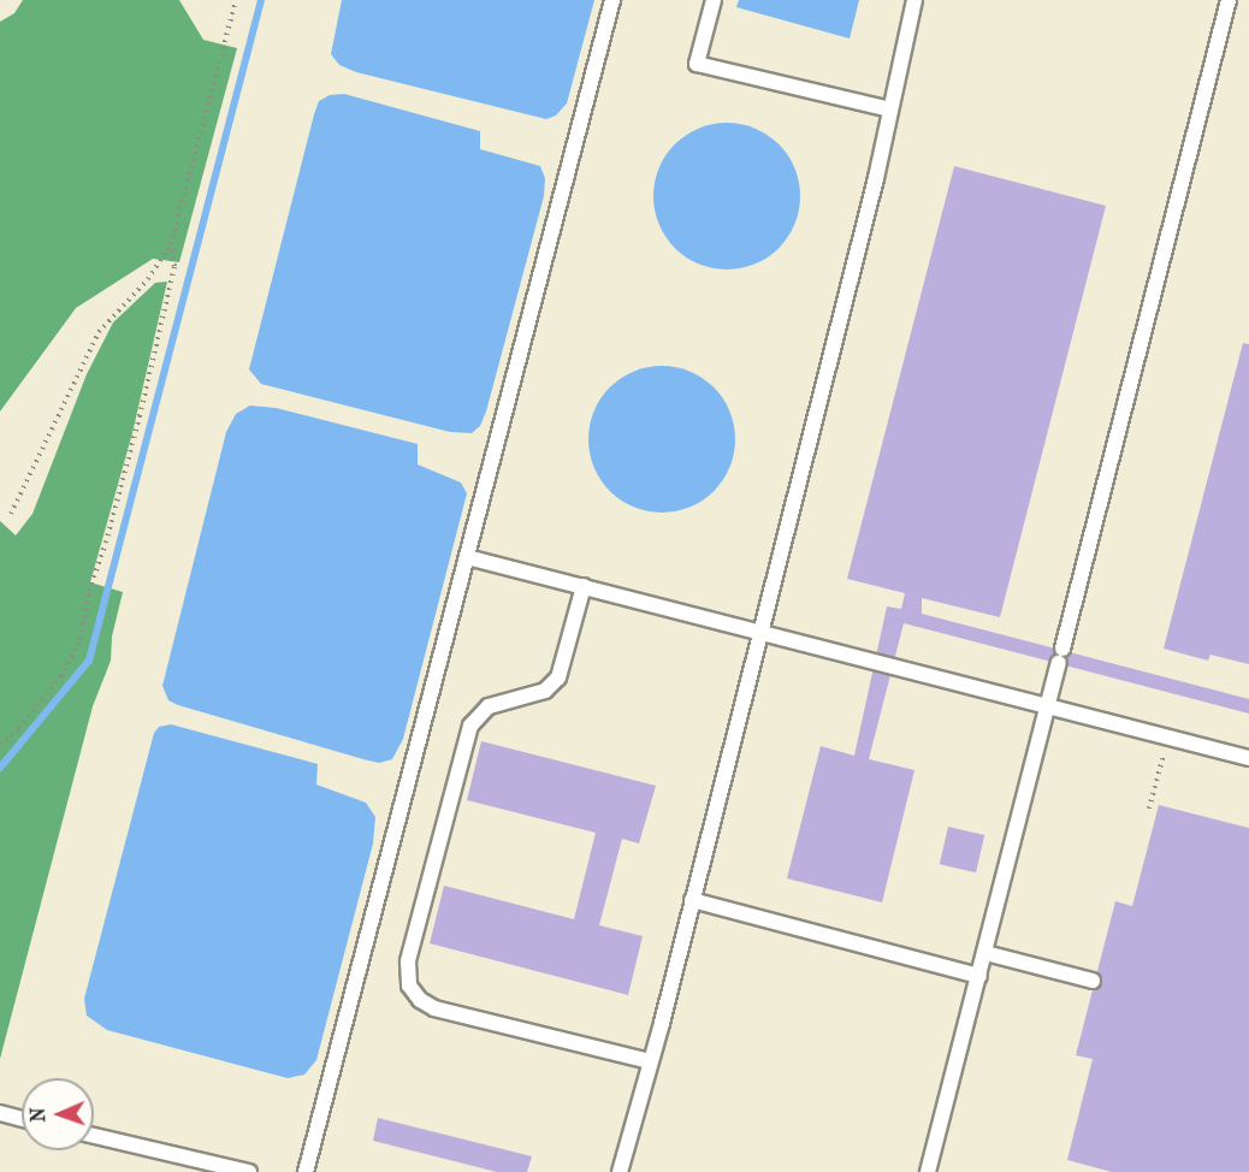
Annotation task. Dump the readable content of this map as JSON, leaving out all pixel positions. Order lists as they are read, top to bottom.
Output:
{
  "north": "left"
}
